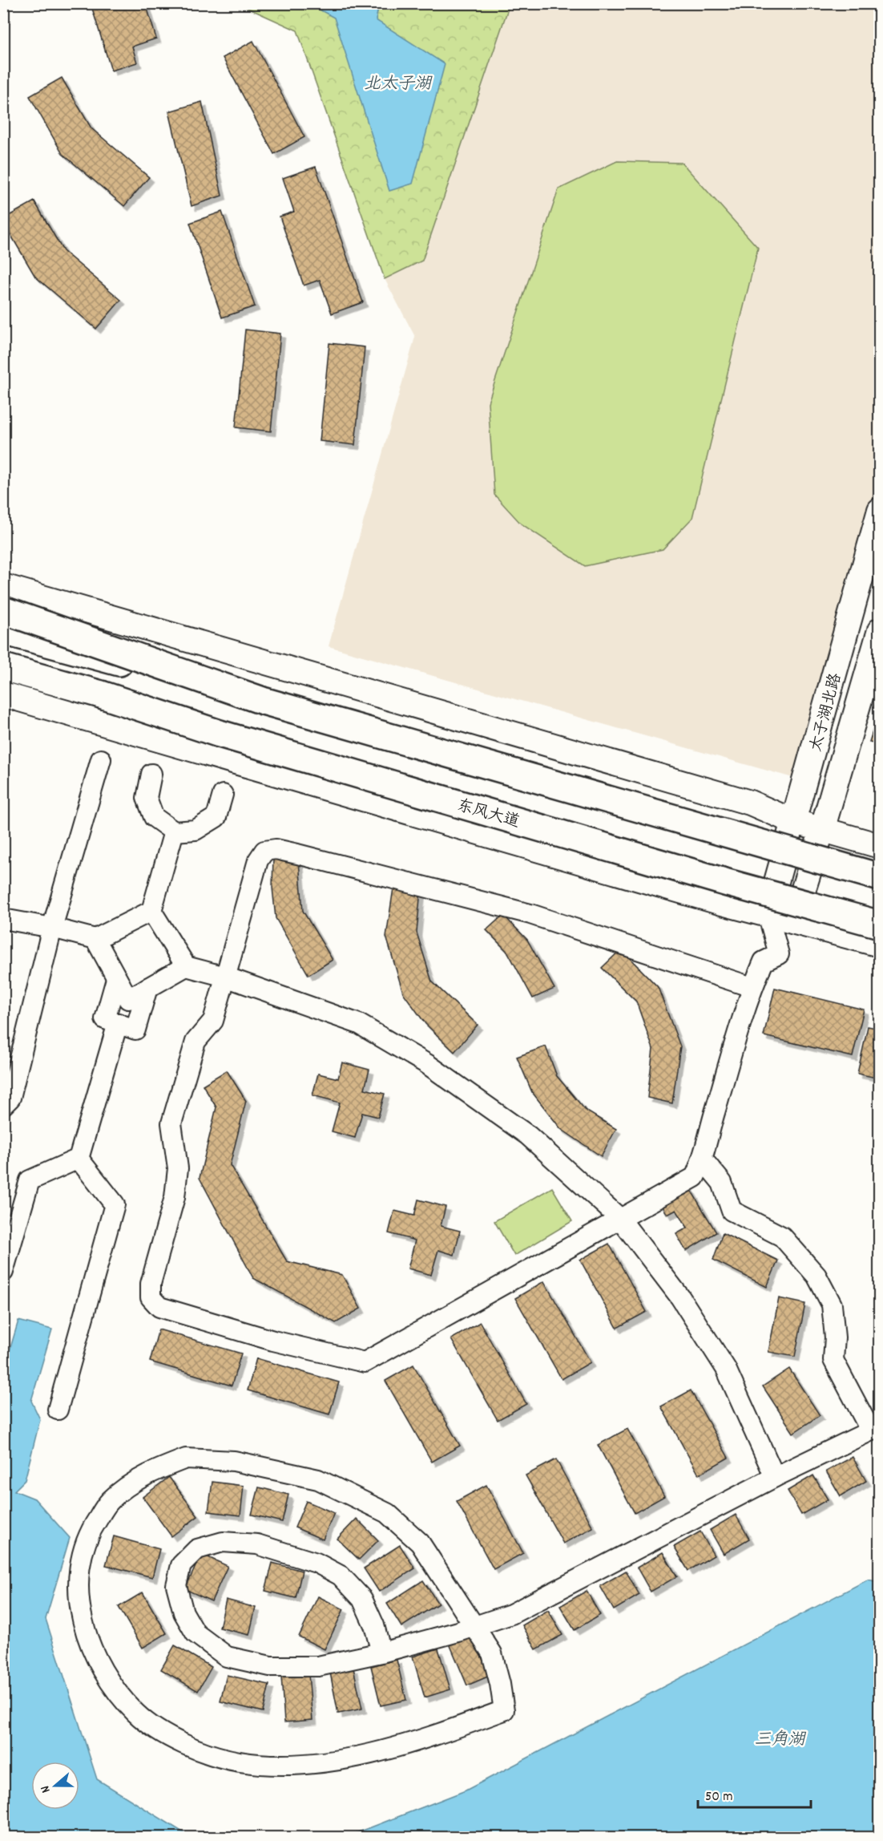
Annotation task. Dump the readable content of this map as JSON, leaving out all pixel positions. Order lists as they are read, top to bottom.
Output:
{
  "streets": {
    "highway": ["东风大道"],
    "main road": ["太子湖北路"]
  },
  "water": ["北太子湖", "三角湖"],
  "scale_bar": "50 m",
  "north": "left"
}
